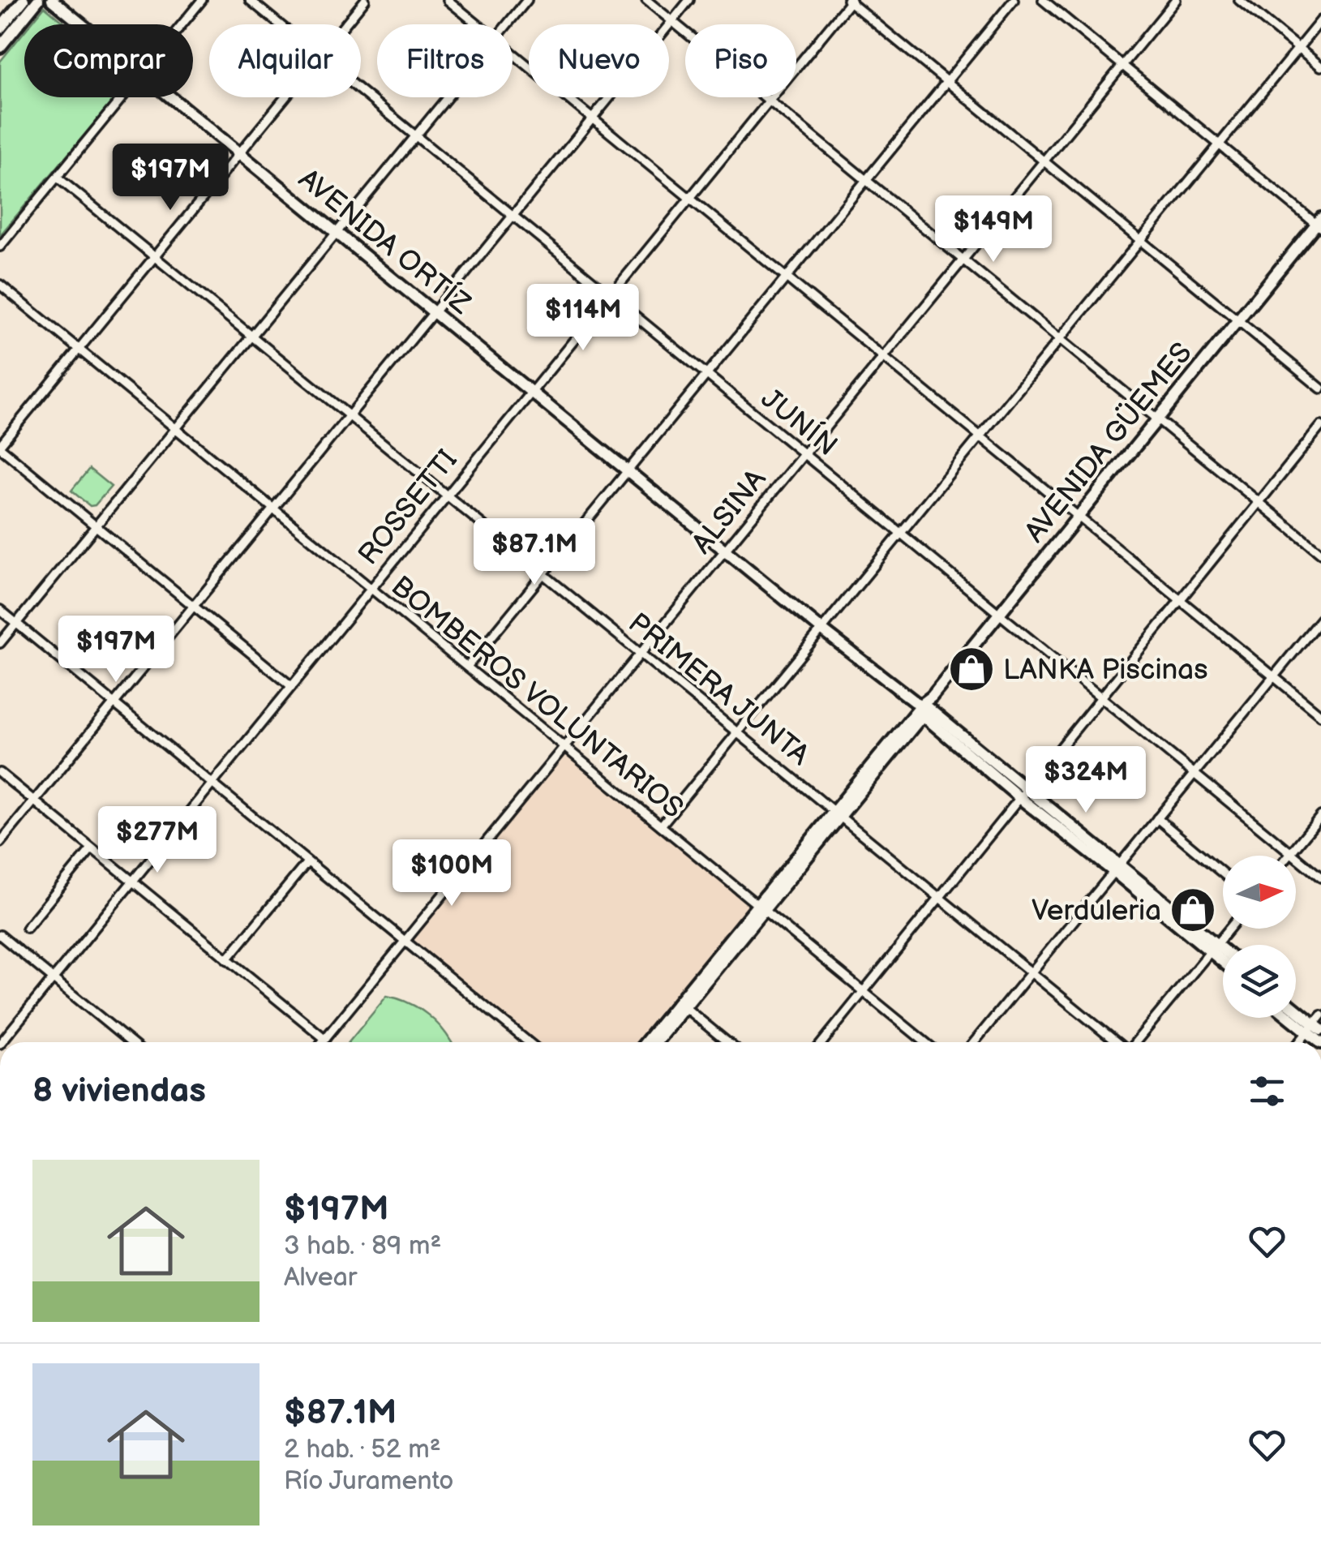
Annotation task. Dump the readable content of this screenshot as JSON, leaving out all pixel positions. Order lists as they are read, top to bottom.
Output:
{
  "streets": {
    "main road": ["AVENIDA ORTÍZ", "AVENIDA GÜEMES"],
    "street": [
      "JUNÍN",
      "ROSSETTI",
      "ALSINA",
      "PRIMERA JUNTA",
      "BOMBEROS VOLUNTARIOS"
    ]
  },
  "crossings": [
    ["AVENIDA ORTÍZ", "AVENIDA GÜEMES"],
    ["AVENIDA ORTÍZ", "ROSSETTI"],
    ["AVENIDA ORTÍZ", "ALSINA"],
    ["JUNÍN", "AVENIDA GÜEMES"],
    ["JUNÍN", "ROSSETTI"],
    ["JUNÍN", "ALSINA"],
    ["AVENIDA GÜEMES", "PRIMERA JUNTA"],
    ["AVENIDA GÜEMES", "BOMBEROS VOLUNTARIOS"],
    ["ROSSETTI", "PRIMERA JUNTA"],
    ["ROSSETTI", "BOMBEROS VOLUNTARIOS"],
    ["ALSINA", "PRIMERA JUNTA"],
    ["ALSINA", "BOMBEROS VOLUNTARIOS"]
  ],
  "places": {
    "shop": ["LANKA Piscinas", "Verduleria"]
  },
  "north": "right",
  "page": {
    "chip": [
      "Comprar",
      "Alquilar",
      "Filtros",
      "Nuevo",
      "Piso"
    ],
    "price": [
      "$197M",
      "$149M",
      "$114M",
      "$87.1M",
      "$197M",
      "$324M",
      "$277M",
      "$100M"
    ],
    "heading": "8 viviendas",
    "list": [
      {
        "name": "$197M",
        "note": "3 hab. · 89 m² · Alvear"
      },
      {
        "name": "$87.1M",
        "note": "2 hab. · 52 m² · Río Juramento"
      }
    ]
  }
}
